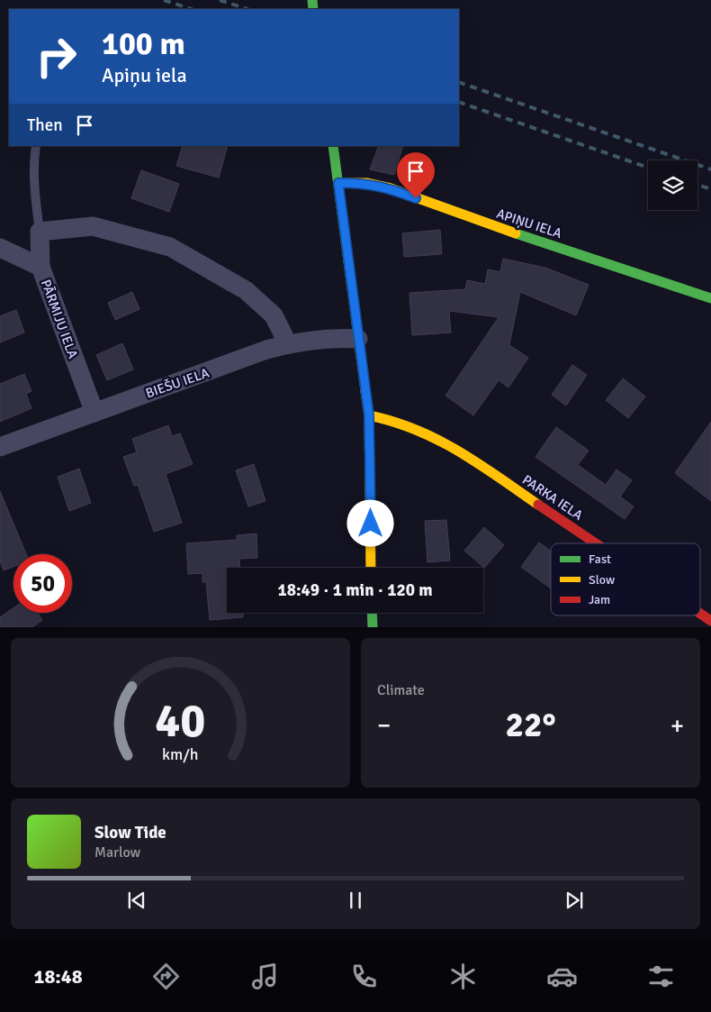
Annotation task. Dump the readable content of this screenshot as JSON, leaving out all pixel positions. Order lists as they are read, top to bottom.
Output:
{
  "streets": {
    "street": [
      "APIŅU IELA",
      "PĀRMIJU IELA",
      "BIEŠU IELA",
      "PARKA IELA"
    ]
  },
  "crossings": [
    ["PĀRMIJU IELA", "BIEŠU IELA"]
  ],
  "legend": ["Fast", "Slow", "Jam"],
  "page": {
    "turn": ["100 m", "Apiņu iela"],
    "then": "Then",
    "limit": "50",
    "trip": "18:49 · 1 min · 120 m",
    "tile": "Climate",
    "heat": ["−", "22°", "+"],
    "song": ["Slow Tide", "Marlow"],
    "tabs": "18:48",
    "gauge": ["40", "km/h"]
  }
}
